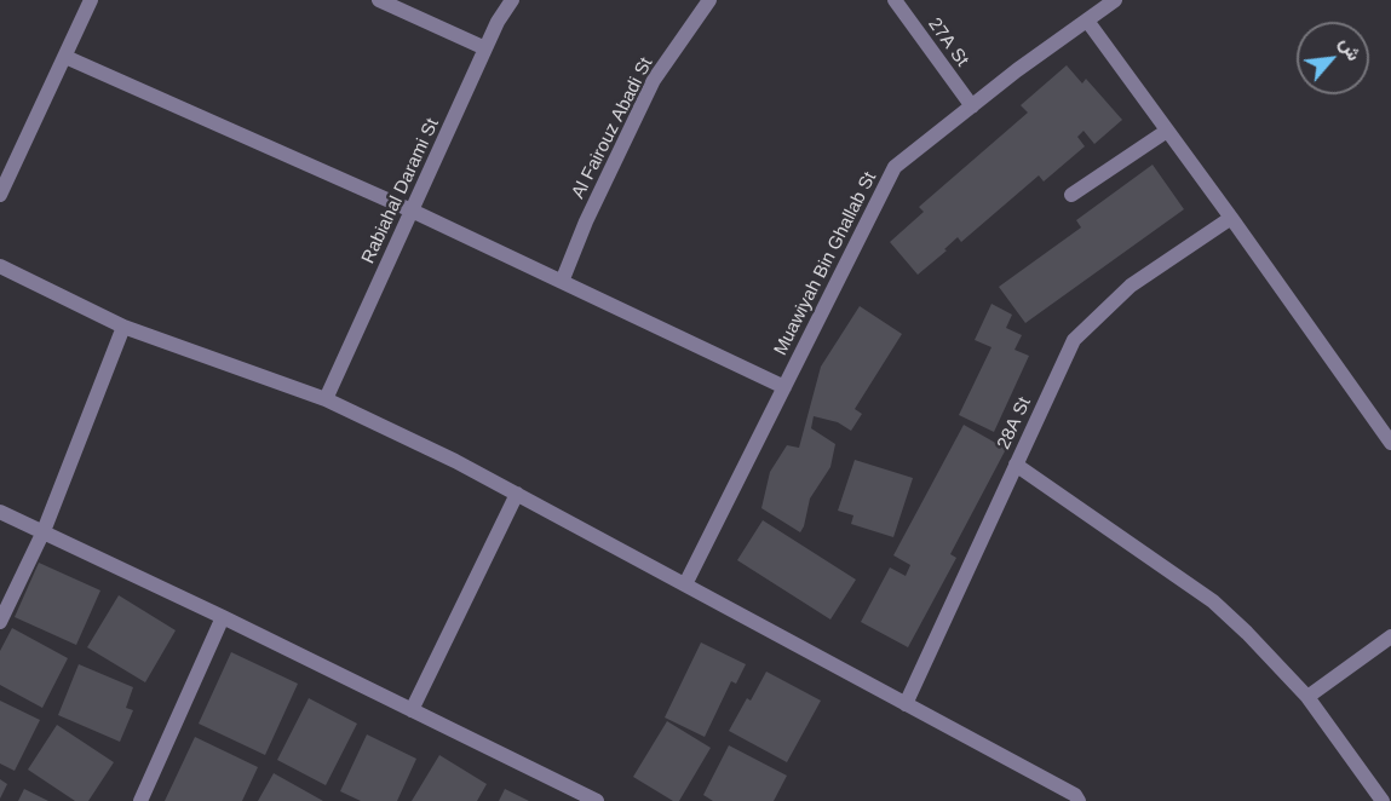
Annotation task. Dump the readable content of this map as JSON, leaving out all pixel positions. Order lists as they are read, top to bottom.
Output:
{
  "streets": {
    "street": [
      "27A St",
      "Al Fairouz Abadi St",
      "Rabiahal Darami St",
      "Muawiyah Bin Ghallab St",
      "28A St"
    ]
  },
  "crossings": [
    ["27A St", "Muawiyah Bin Ghallab St"]
  ],
  "north": "top right"
}
